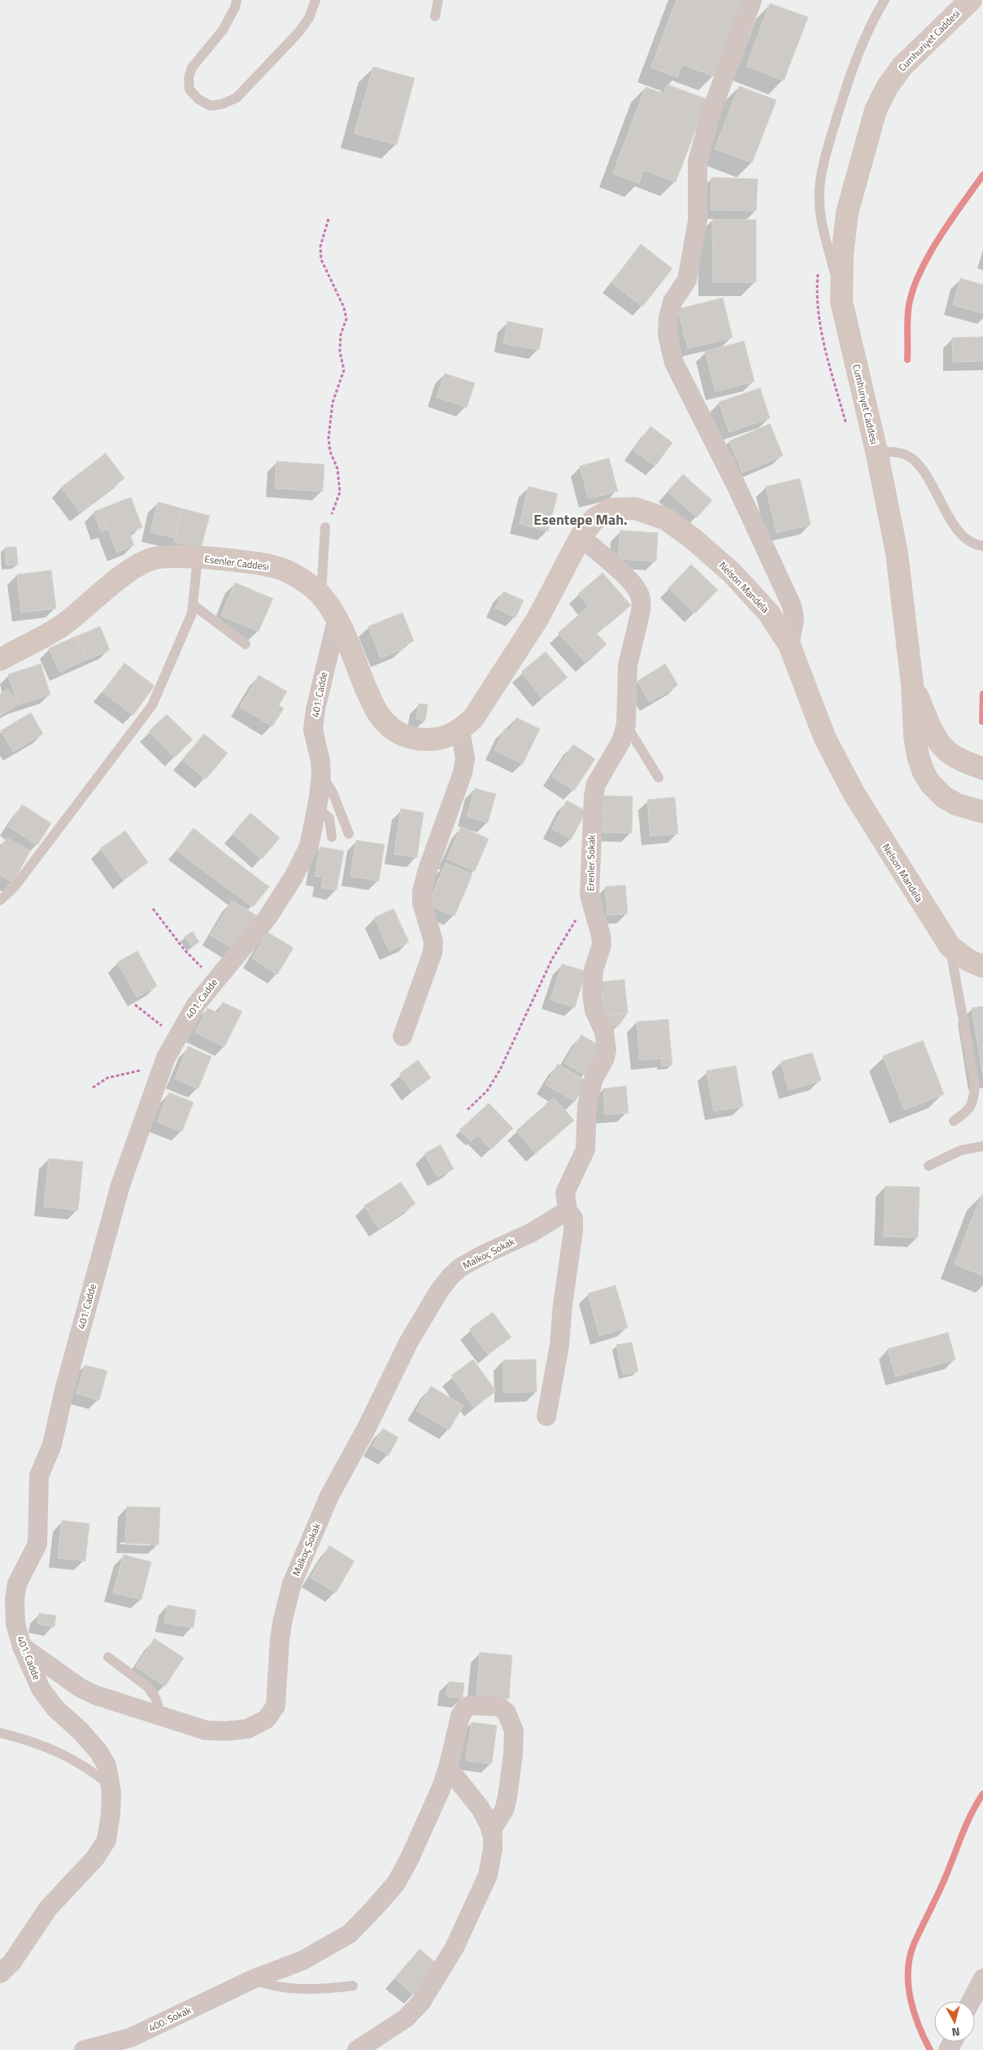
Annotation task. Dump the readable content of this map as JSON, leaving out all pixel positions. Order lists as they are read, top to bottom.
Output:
{
  "streets": {
    "street": [
      "Cumhuriyet Caddesi",
      "Esenler Caddesi",
      "Nelson Mandela",
      "401. Cadde",
      "Erenler Sokak",
      "Malkoç Sokak",
      "400. Sokak"
    ]
  },
  "crossings": [
    ["Esenler Caddesi", "Nelson Mandela"],
    ["Esenler Caddesi", "401. Cadde"],
    ["Nelson Mandela", "Erenler Sokak"],
    ["401. Cadde", "Malkoç Sokak"],
    ["Erenler Sokak", "Malkoç Sokak"]
  ],
  "districts": ["Esentepe Mah."],
  "north": "bottom"
}
